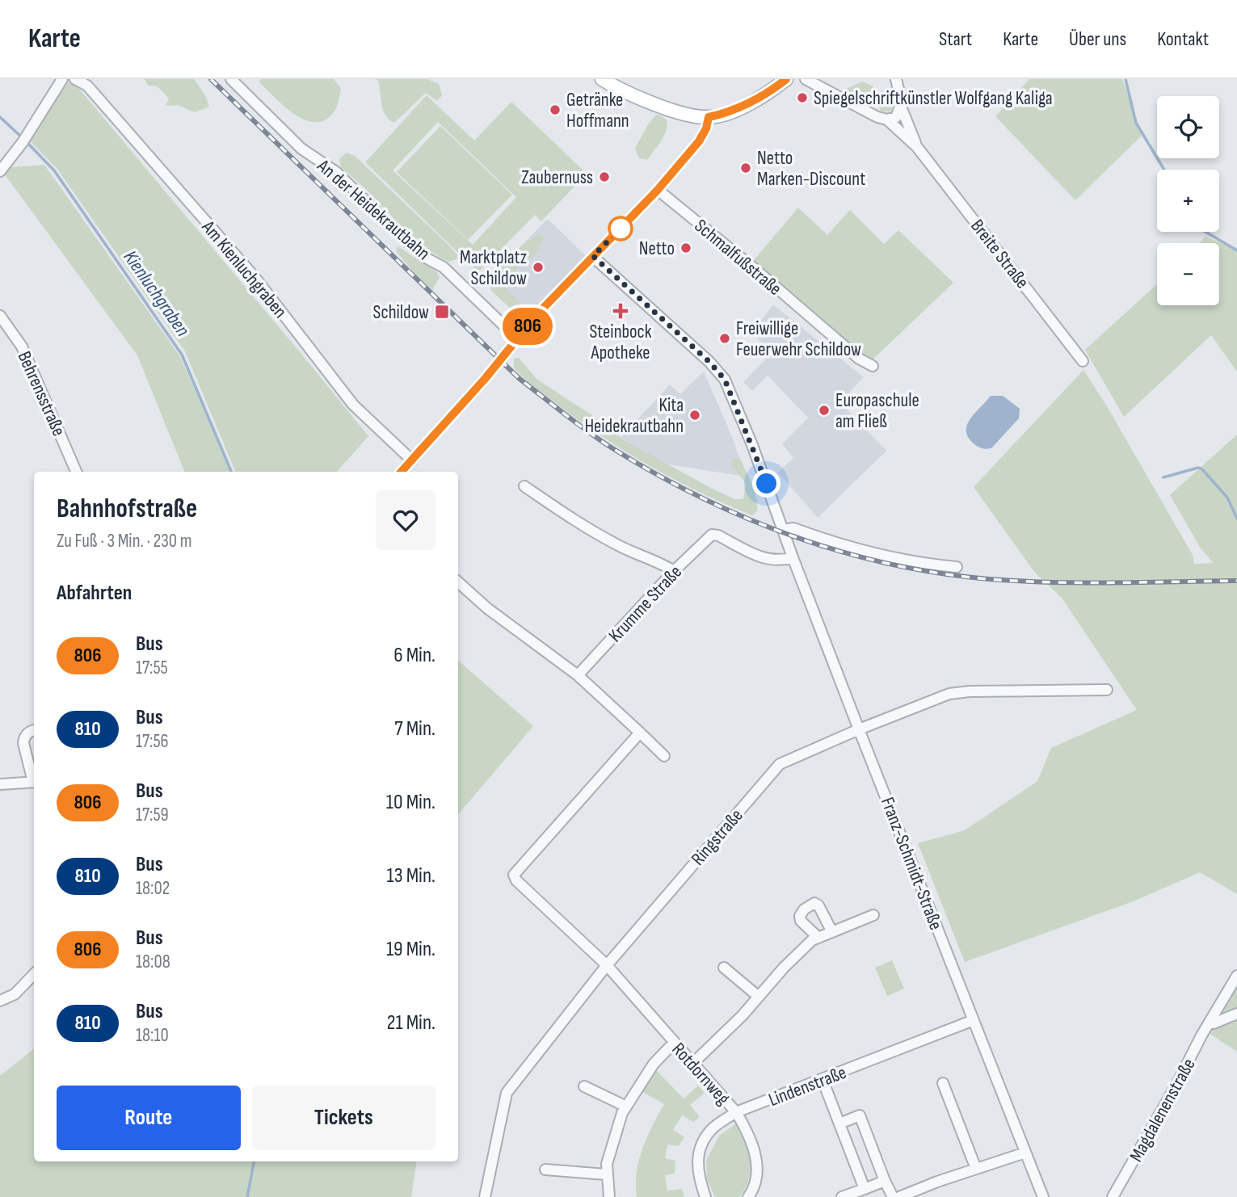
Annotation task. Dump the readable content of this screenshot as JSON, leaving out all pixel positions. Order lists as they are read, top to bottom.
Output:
{
  "streets": {
    "street": [
      "An der Heidekrautbahn",
      "Breite Straße",
      "Schmalfußstraße",
      "Am Kienluchgraben",
      "Behrensstraße",
      "Krumme Straße",
      "Ringstraße",
      "Franz-Schmidt-Straße",
      "Rotdornweg",
      "Lindenstraße",
      "Magdalenenstraße"
    ]
  },
  "crossings": [
    ["Krumme Straße", "Franz-Schmidt-Straße"],
    ["Ringstraße", "Franz-Schmidt-Straße"],
    ["Ringstraße", "Rotdornweg"],
    ["Franz-Schmidt-Straße", "Lindenstraße"],
    ["Rotdornweg", "Lindenstraße"]
  ],
  "water": ["Kienluchgraben"],
  "places": {
    "other": [
      "Spiegelschriftkünstler Wolfgang Kaliga",
      "Getränke Hoffmann",
      "Netto Marken-Discount",
      "Zaubernuss",
      "Netto",
      "Marktplatz Schildow",
      "Freiwillige Feuerwehr Schildow",
      "Europaschule am Fließ",
      "Kita Heidekrautbahn"
    ],
    "health": ["Steinbock Apotheke"],
    "transit": ["Schildow"]
  },
  "lines": ["bus line 806"],
  "page": {
    "header": "Karte",
    "nav": [
      "Start",
      "Karte",
      "Über uns",
      "Kontakt"
    ],
    "on_map": "806",
    "map_buttons": ["+", "−"],
    "heading": [
      ["Bahnhofstraße", "Zu Fuß · 3 Min. · 230 m"],
      "Abfahrten"
    ],
    "list": [
      {
        "mark": "806",
        "name": "Bus",
        "note": "17:55",
        "value": "6 Min."
      },
      {
        "mark": "810",
        "name": "Bus",
        "note": "17:56",
        "value": "7 Min."
      },
      {
        "mark": "806",
        "name": "Bus",
        "note": "17:59",
        "value": "10 Min."
      },
      {
        "mark": "810",
        "name": "Bus",
        "note": "18:02",
        "value": "13 Min."
      },
      {
        "mark": "806",
        "name": "Bus",
        "note": "18:08",
        "value": "19 Min."
      },
      {
        "mark": "810",
        "name": "Bus",
        "note": "18:10",
        "value": "21 Min."
      }
    ],
    "buttons": ["Route", "Tickets"]
  }
}
